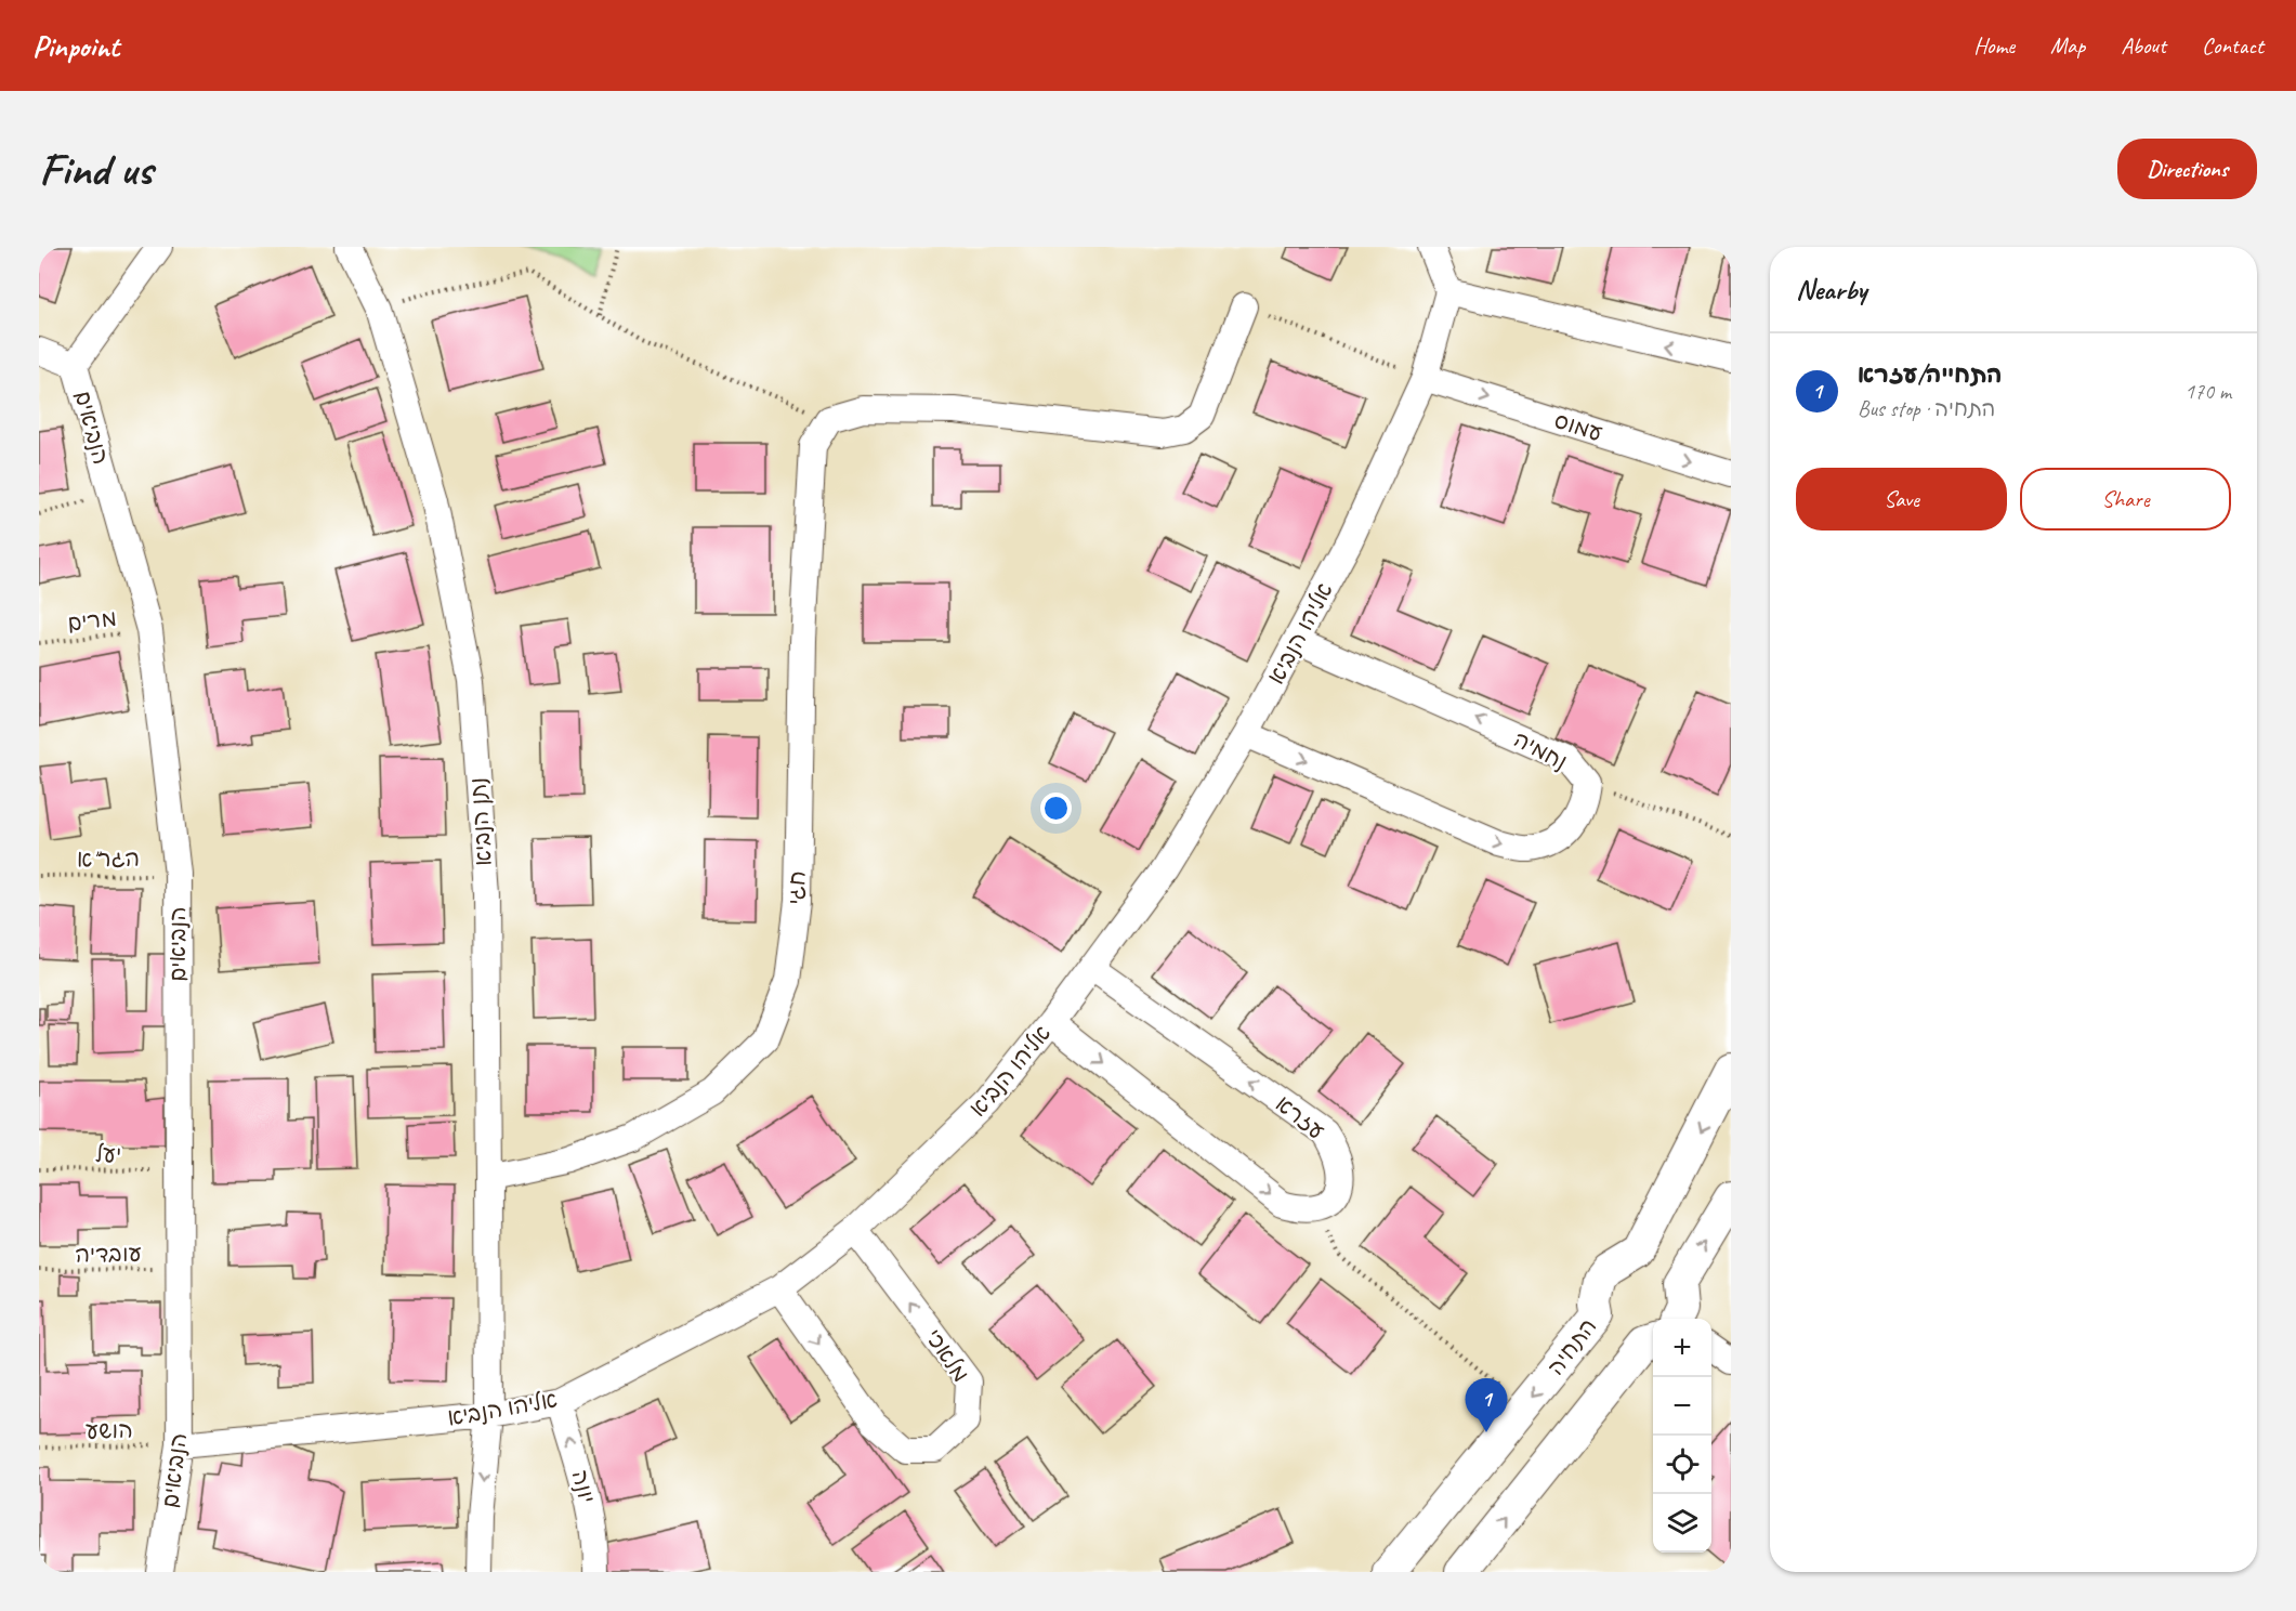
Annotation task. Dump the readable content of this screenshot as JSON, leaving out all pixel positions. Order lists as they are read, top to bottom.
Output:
{
  "streets": {
    "street": [
      "עמוס",
      "הנביאים",
      "אליהו הנביא",
      "נחמיה",
      "נתן הנביא",
      "חגי",
      "עזרא",
      "התחיה",
      "מלאכי",
      "יונה"
    ],
    "path": [
      "מרים",
      "הגר\"א",
      "יעל",
      "עובדיה",
      "הושע"
    ]
  },
  "crossings": [
    ["עמוס", "אליהו הנביא"],
    ["הנביאים", "מרים"],
    ["הנביאים", "אליהו הנביא"],
    ["הנביאים", "הגר\"א"],
    ["הנביאים", "יעל"],
    ["הנביאים", "עובדיה"],
    ["הנביאים", "הושע"],
    ["אליהו הנביא", "נחמיה"],
    ["אליהו הנביא", "נתן הנביא"],
    ["אליהו הנביא", "עזרא"],
    ["אליהו הנביא", "מלאכי"],
    ["אליהו הנביא", "הושע"],
    ["אליהו הנביא", "יונה"],
    ["נתן הנביא", "חגי"]
  ],
  "one_way": ["עזרא"],
  "page": {
    "header": "Pinpoint",
    "nav": [
      "Home",
      "Map",
      "About",
      "Contact"
    ],
    "buttons": [
      "Directions",
      ["Save", "Share"]
    ],
    "title": "Find us",
    "heading": "Nearby",
    "list": [
      {
        "mark": "1",
        "name": "התחייה/עזרא",
        "note": "Bus stop · התחיה",
        "value": "170 m"
      }
    ],
    "map_buttons": ["+", "−"],
    "pins": "1"
  }
}
